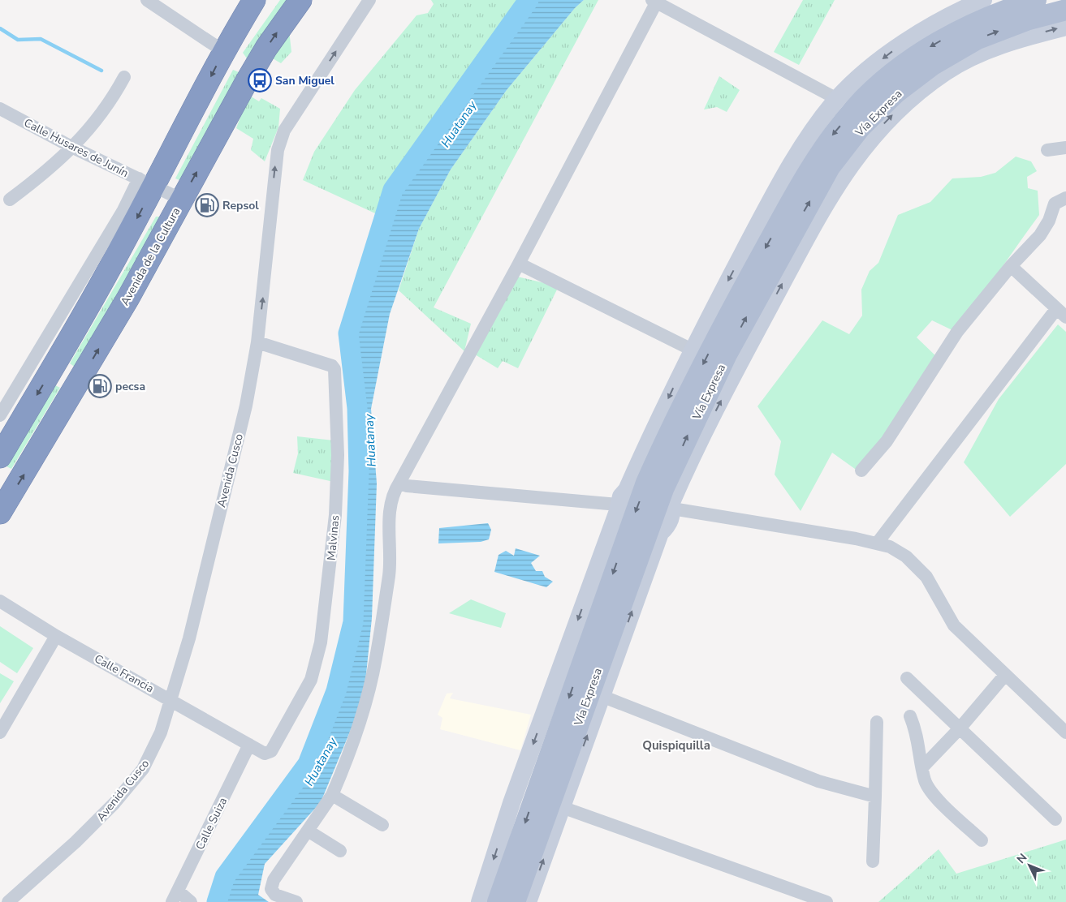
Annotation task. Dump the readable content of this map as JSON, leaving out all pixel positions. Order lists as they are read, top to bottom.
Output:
{
  "streets": {
    "highway": ["Avenida de la Cultura"],
    "main road": ["Vía Expresa"],
    "street": [
      "Calle Husares de Junín",
      "Avenida Cusco",
      "Malvinas",
      "Calle Francia",
      "Calle Suiza"
    ]
  },
  "crossings": [
    ["Calle Husares de Junín", "Avenida de la Cultura"],
    ["Avenida Cusco", "Malvinas"],
    ["Avenida Cusco", "Calle Francia"],
    ["Malvinas", "Calle Francia"],
    ["Malvinas", "Calle Suiza"],
    ["Calle Francia", "Calle Suiza"]
  ],
  "one_way": ["Avenida Cusco"],
  "districts": ["Quispiquilla"],
  "water": ["Huatanay"],
  "places": {
    "bus stop": ["San Miguel"],
    "fuel station": ["Repsol", "pecsa"]
  },
  "north": "top left"
}
